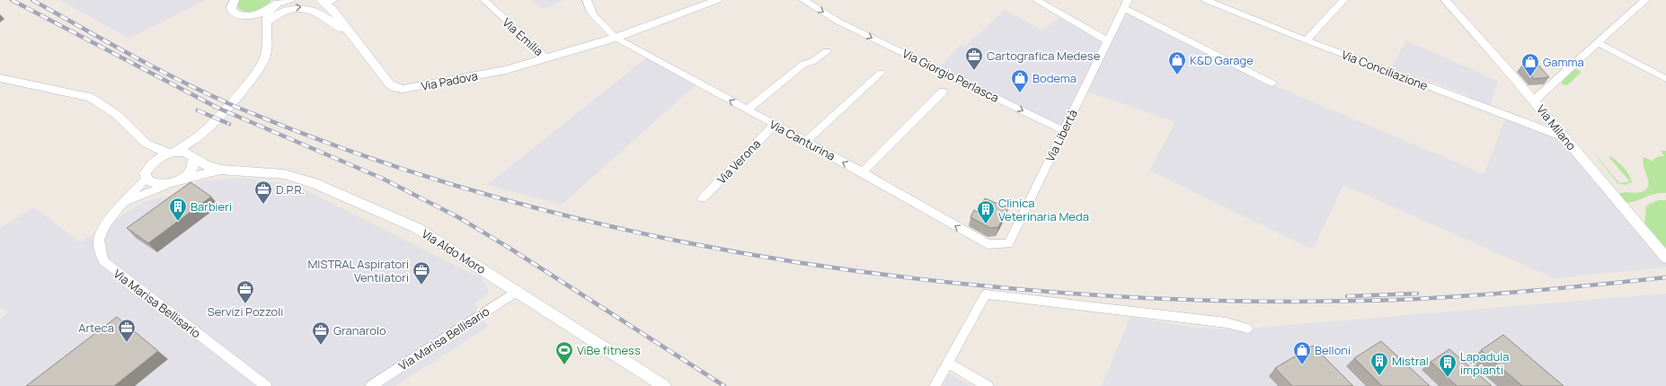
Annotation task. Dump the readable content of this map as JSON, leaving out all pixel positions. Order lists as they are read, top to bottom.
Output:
{
  "streets": {
    "street": [
      "Via Emilia",
      "Via Conciliazione",
      "Via Giorgio Perlasca",
      "Via Padova",
      "Via Milano",
      "Via Libertà",
      "Via Canturina",
      "Via Verona",
      "Via Aldo Moro",
      "Via Marisa Bellisario"
    ]
  },
  "crossings": [
    ["Via Emilia", "Via Padova"],
    ["Via Conciliazione", "Via Milano"],
    ["Via Giorgio Perlasca", "Via Libertà"],
    ["Via Padova", "Via Canturina"],
    ["Via Libertà", "Via Canturina"],
    ["Via Canturina", "Via Verona"],
    ["Via Aldo Moro", "Via Marisa Bellisario"]
  ],
  "one_way": ["Via Giorgio Perlasca", "Via Canturina"],
  "places": {
    "office": [
      "Cartografica Medese",
      "D.P.R.",
      "MISTRAL Aspiratori Ventilatori",
      "Servizi Pozzoli",
      "Arteca",
      "Granarolo"
    ],
    "shop": [
      "K&D Garage",
      "Gamma",
      "Bodema",
      "Belloni"
    ],
    "building": [
      "Barbieri",
      "Clinica Veterinaria Meda",
      "Mistral",
      "Lapadula impianti"
    ],
    "sports": ["ViBe fitness"]
  }
}
